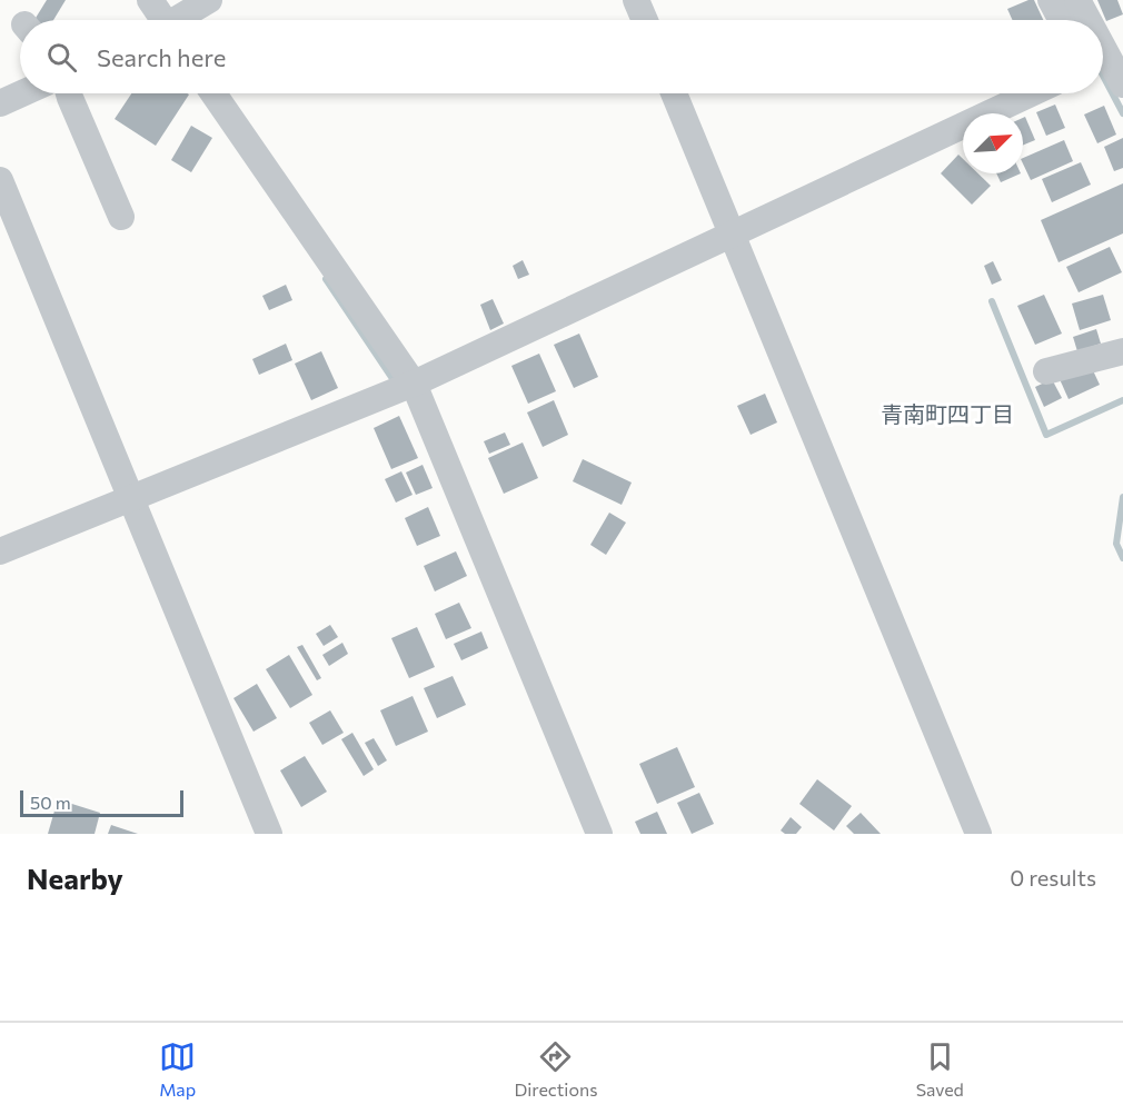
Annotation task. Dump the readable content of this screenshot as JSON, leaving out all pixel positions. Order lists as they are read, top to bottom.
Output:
{
  "districts": ["青南町四丁目"],
  "scale_bar": "50 m",
  "north": "top right",
  "page": {
    "search": "Search here",
    "scale": "50 m",
    "heading": ["Nearby", "0 results"],
    "nav": ["Map", "Directions", "Saved"]
  }
}
